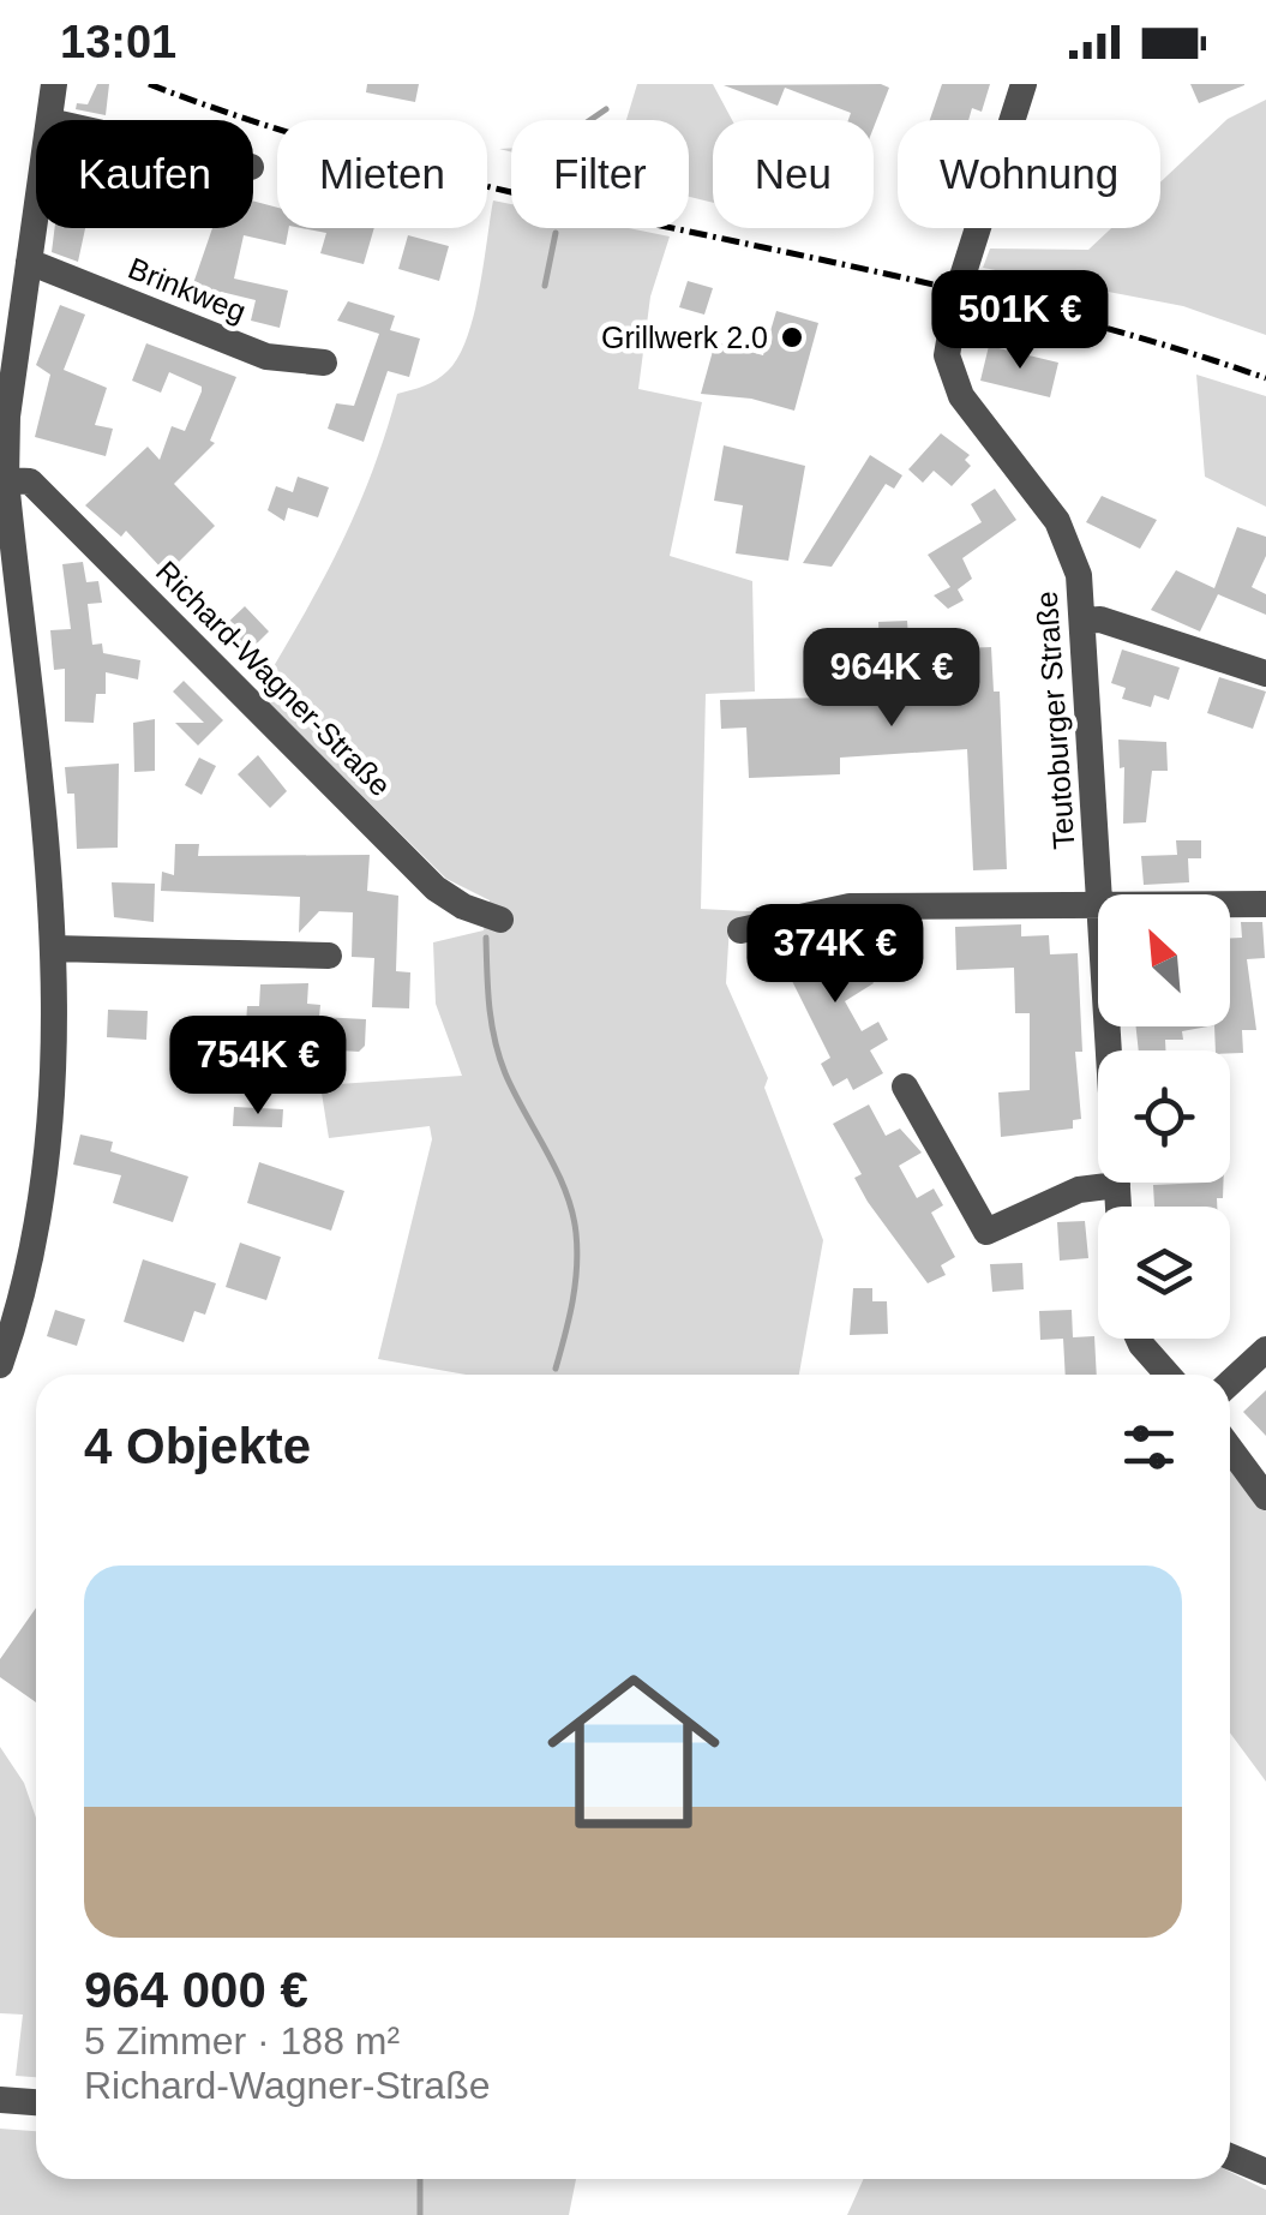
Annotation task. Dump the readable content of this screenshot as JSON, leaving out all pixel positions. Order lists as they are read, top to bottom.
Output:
{
  "streets": {
    "street": ["Brinkweg", "Richard-Wagner-Straße", "Teutoburger Straße"]
  },
  "places": ["Grillwerk 2.0"],
  "north": "top left",
  "page": {
    "status": "13:01",
    "chip": [
      "Kaufen",
      "Mieten",
      "Filter",
      "Neu",
      "Wohnung"
    ],
    "price": [
      "501K €",
      "964K €",
      "374K €",
      "754K €"
    ],
    "heading": "4 Objekte",
    "list": [
      {
        "name": "964 000 €",
        "note": "5 Zimmer · 188 m² · Richard-Wagner-Straße"
      }
    ]
  }
}
